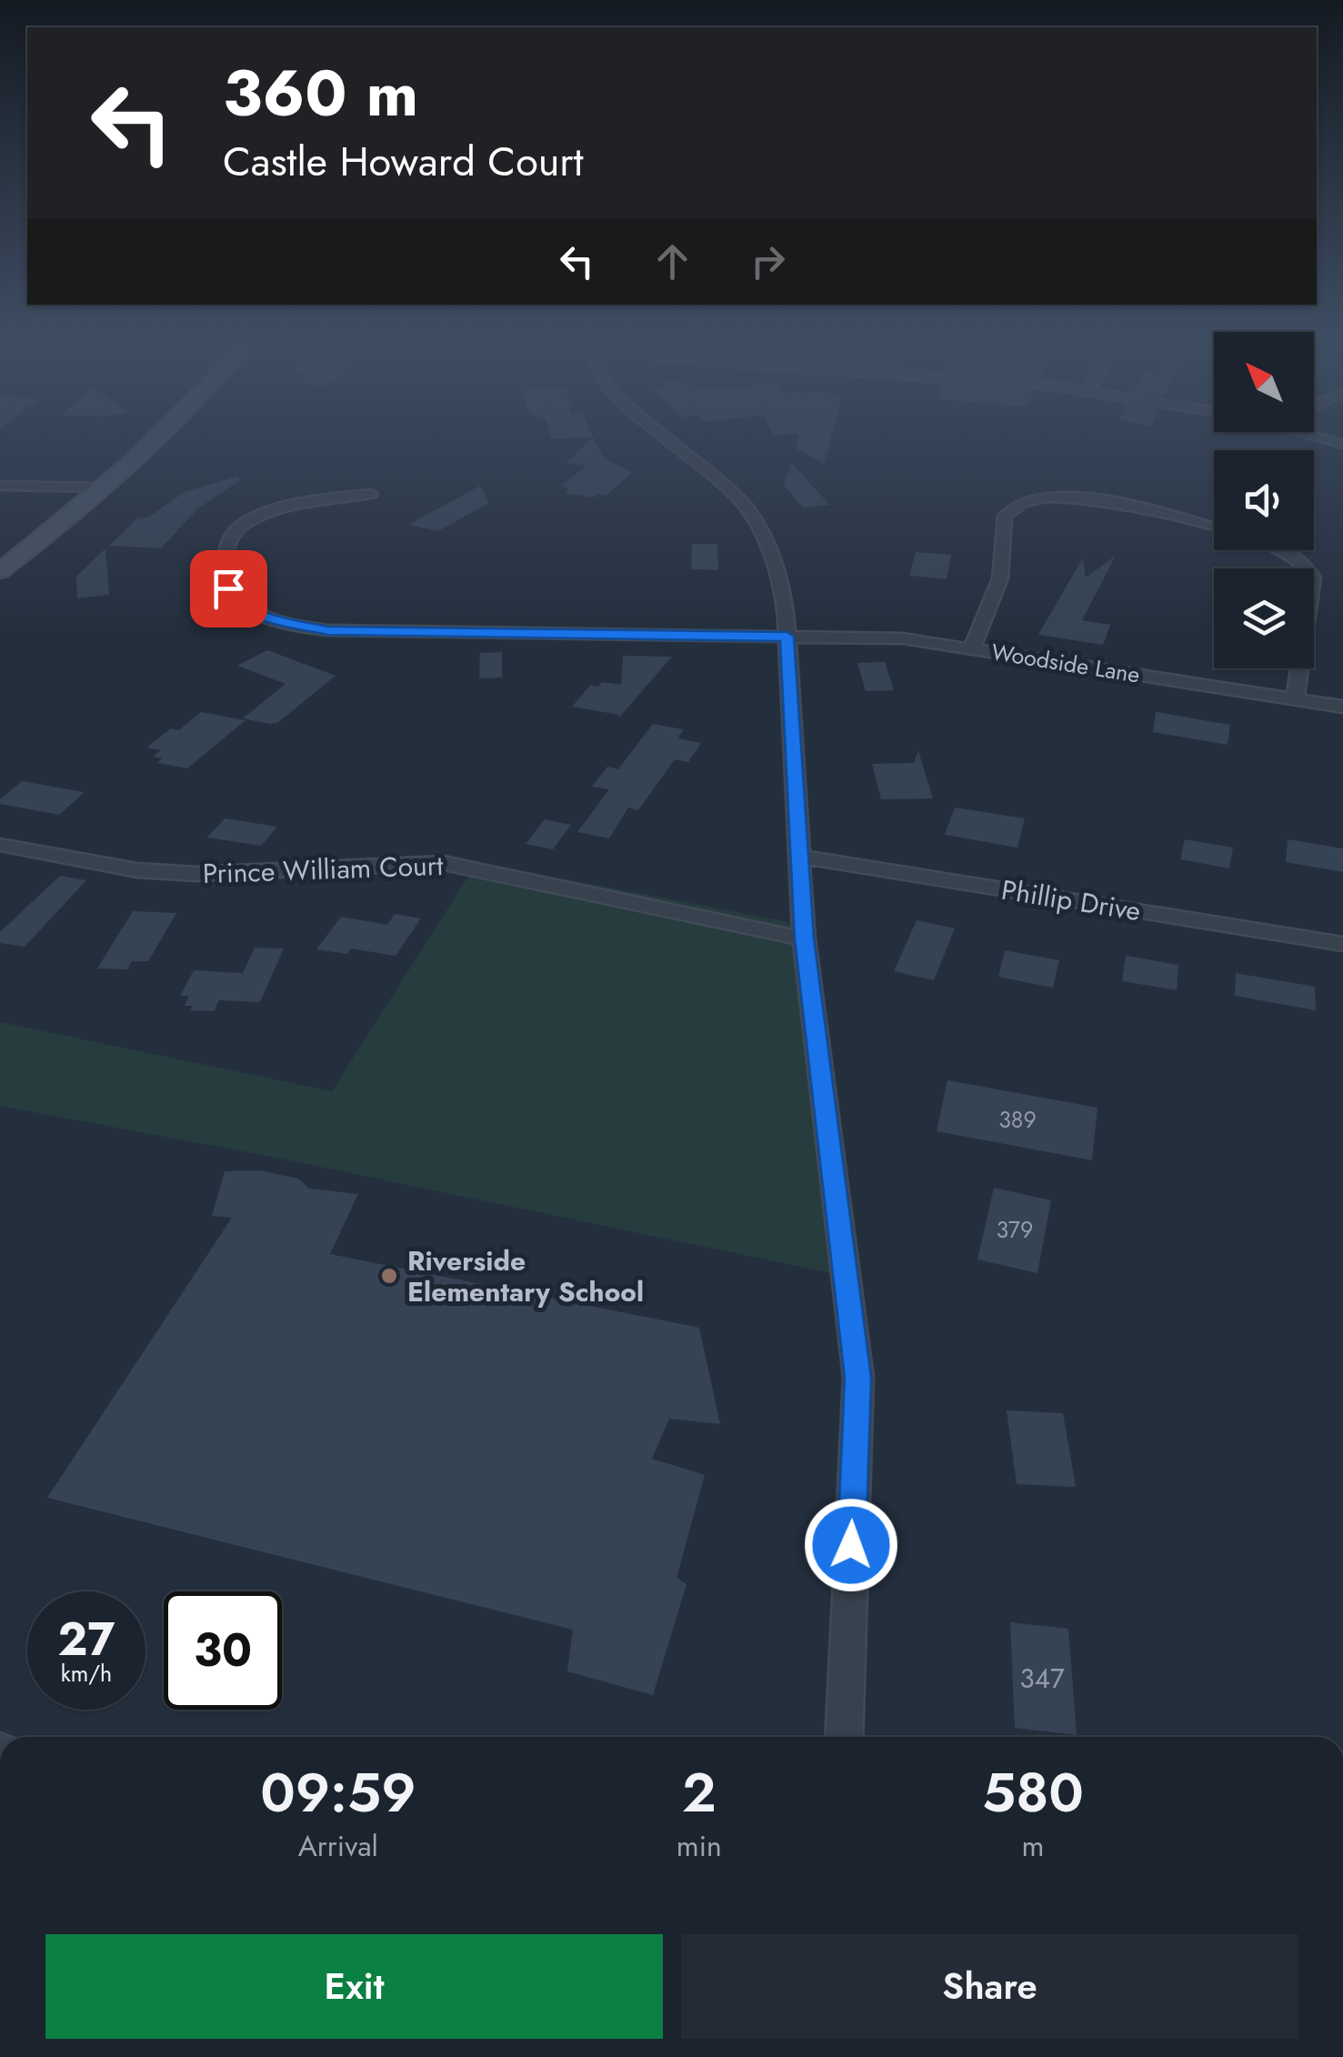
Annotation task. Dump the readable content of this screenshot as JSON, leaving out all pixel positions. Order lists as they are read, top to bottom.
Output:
{
  "streets": {
    "street": ["Woodside Lane", "Prince William Court", "Phillip Drive"]
  },
  "places": ["Riverside Elementary School"],
  "house_numbers": ["389", "379", "347"],
  "north": "top left",
  "page": {
    "turn": ["360 m", "Castle Howard Court"],
    "speed": "27 km/h",
    "limit": "30",
    "eta": [
      "09:59",
      "Arrival",
      "2",
      "min",
      "580",
      "m"
    ],
    "buttons": ["Exit", "Share"]
  }
}
